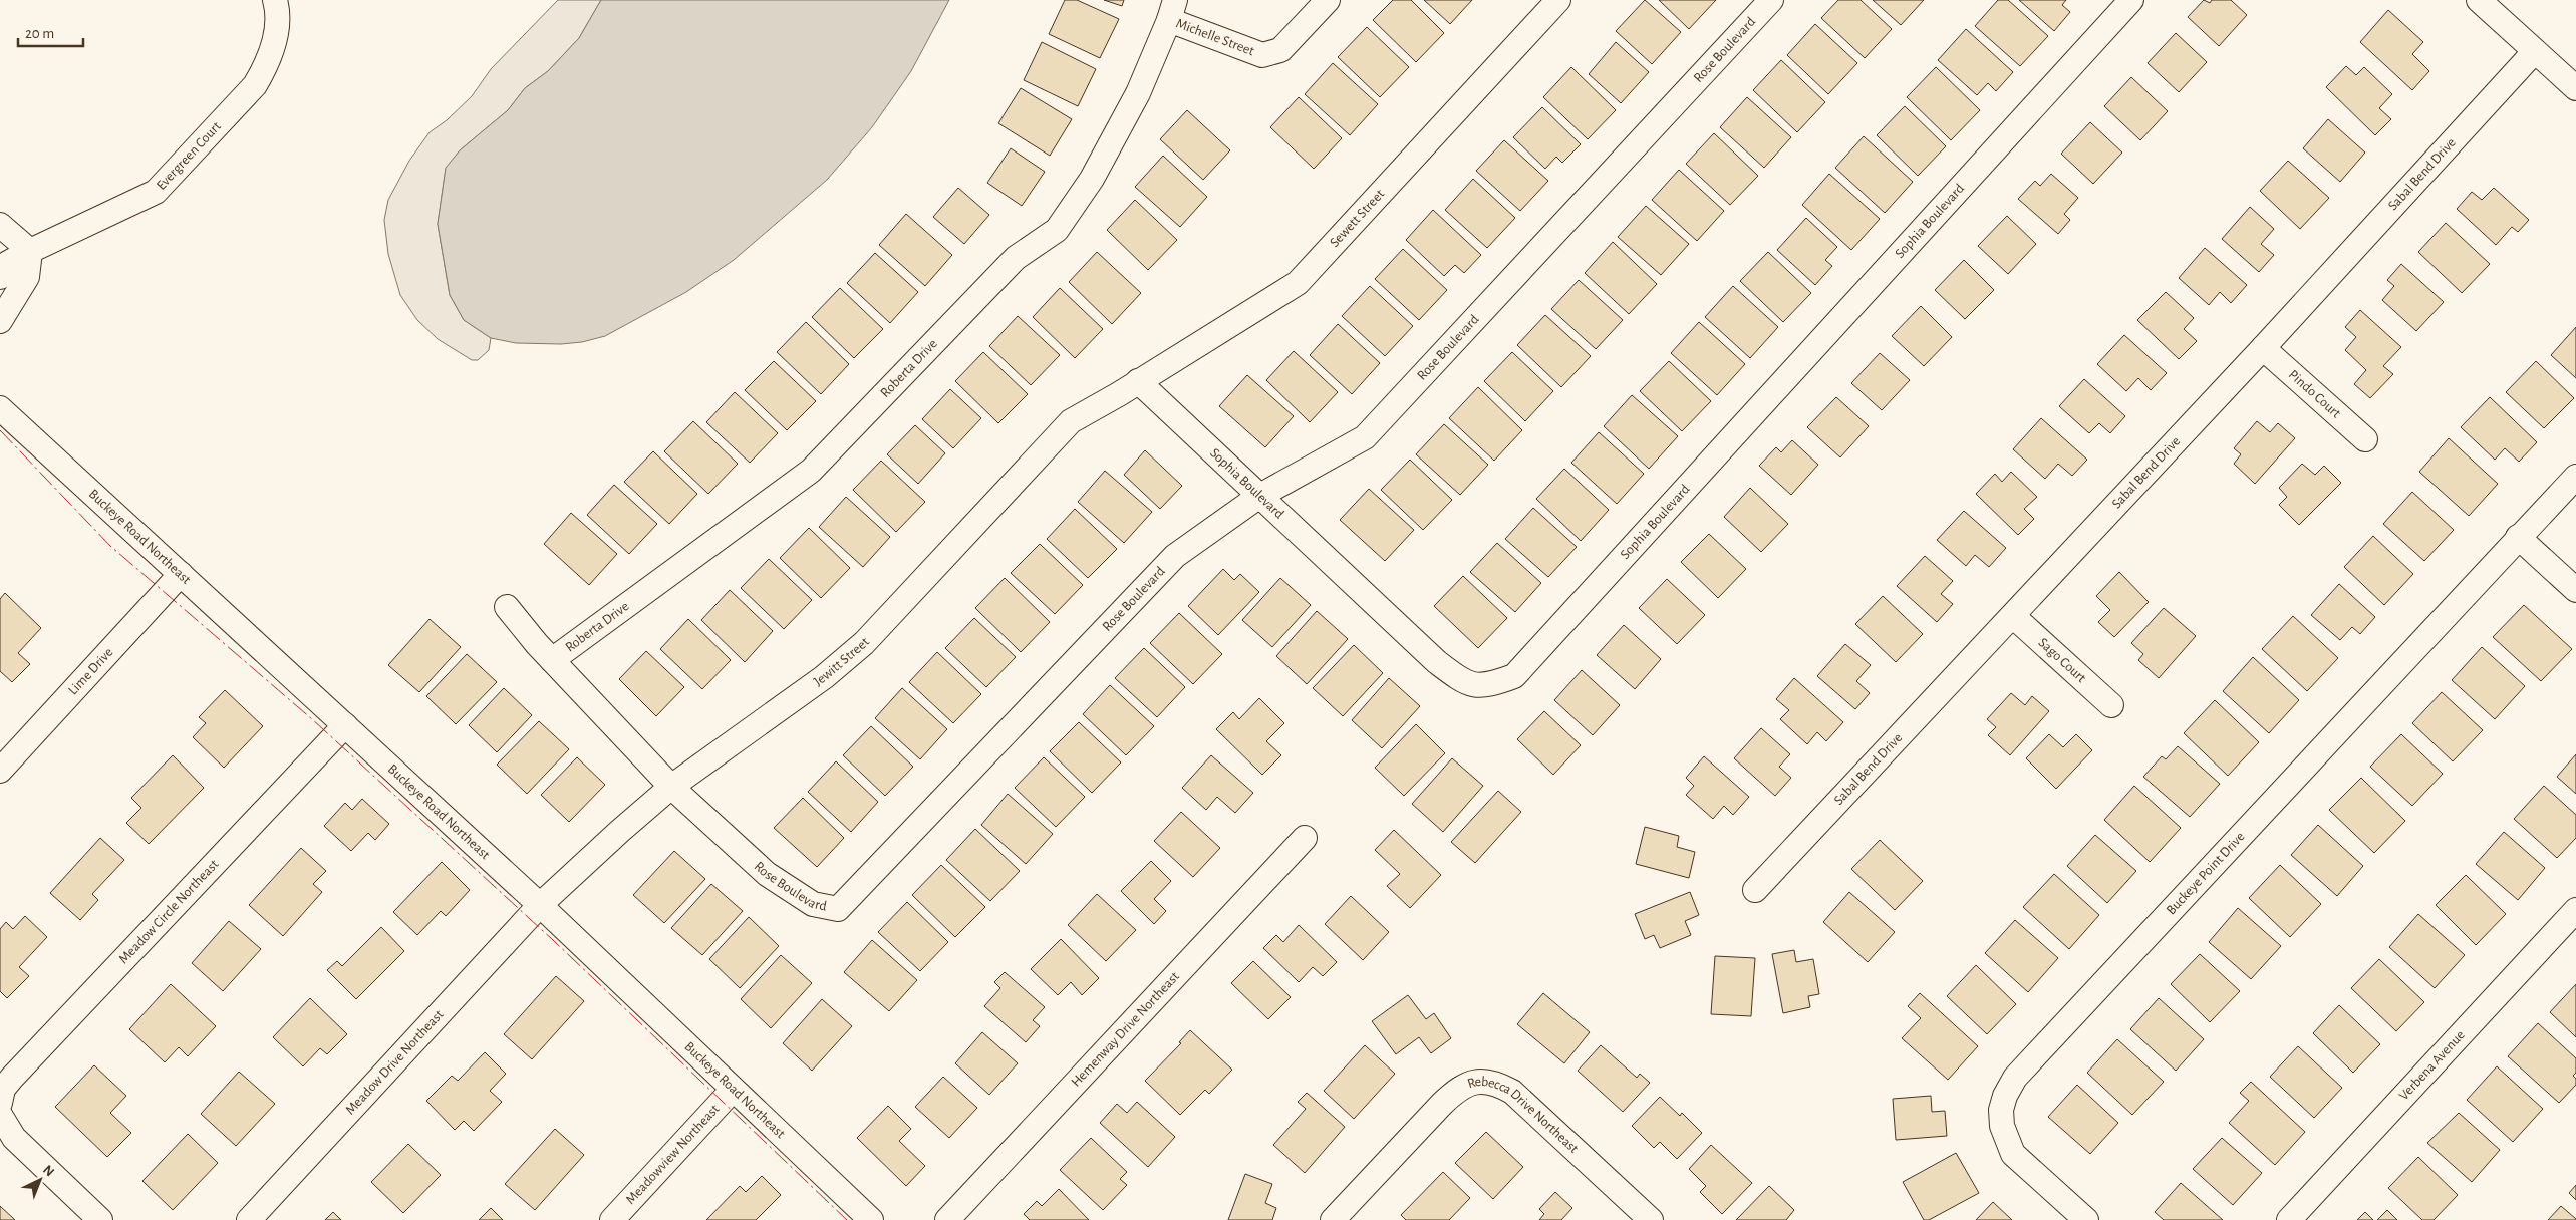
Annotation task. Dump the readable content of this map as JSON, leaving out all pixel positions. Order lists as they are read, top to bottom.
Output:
{
  "streets": {
    "street": [
      "Michelle Street",
      "Rose Boulevard",
      "Evergreen Court",
      "Sabal Bend Drive",
      "Sewett Street",
      "Sophia Boulevard",
      "Roberta Drive",
      "Pindo Court",
      "Buckeye Road Northeast",
      "Sago Court",
      "Jewitt Street",
      "Lime Drive",
      "Buckeye Point Drive",
      "Meadow Circle Northeast",
      "Hemenway Drive Northeast",
      "Meadow Drive Northeast",
      "Verbena Avenue",
      "Rebecca Drive Northeast",
      "Meadowview Northeast"
    ]
  },
  "crossings": [
    ["Michelle Street", "Roberta Drive"],
    ["Rose Boulevard", "Sophia Boulevard"],
    ["Rose Boulevard", "Roberta Drive"],
    ["Rose Boulevard", "Jewitt Street"],
    ["Sabal Bend Drive", "Pindo Court"],
    ["Sabal Bend Drive", "Sago Court"],
    ["Sewett Street", "Sophia Boulevard"],
    ["Sewett Street", "Jewitt Street"],
    ["Buckeye Road Northeast", "Jewitt Street"],
    ["Buckeye Road Northeast", "Lime Drive"],
    ["Buckeye Road Northeast", "Meadow Circle Northeast"],
    ["Buckeye Road Northeast", "Meadow Drive Northeast"],
    ["Buckeye Road Northeast", "Meadowview Northeast"],
    ["Jewitt Street", "Meadow Drive Northeast"]
  ],
  "scale_bar": "20 m",
  "north": "top right"
}
